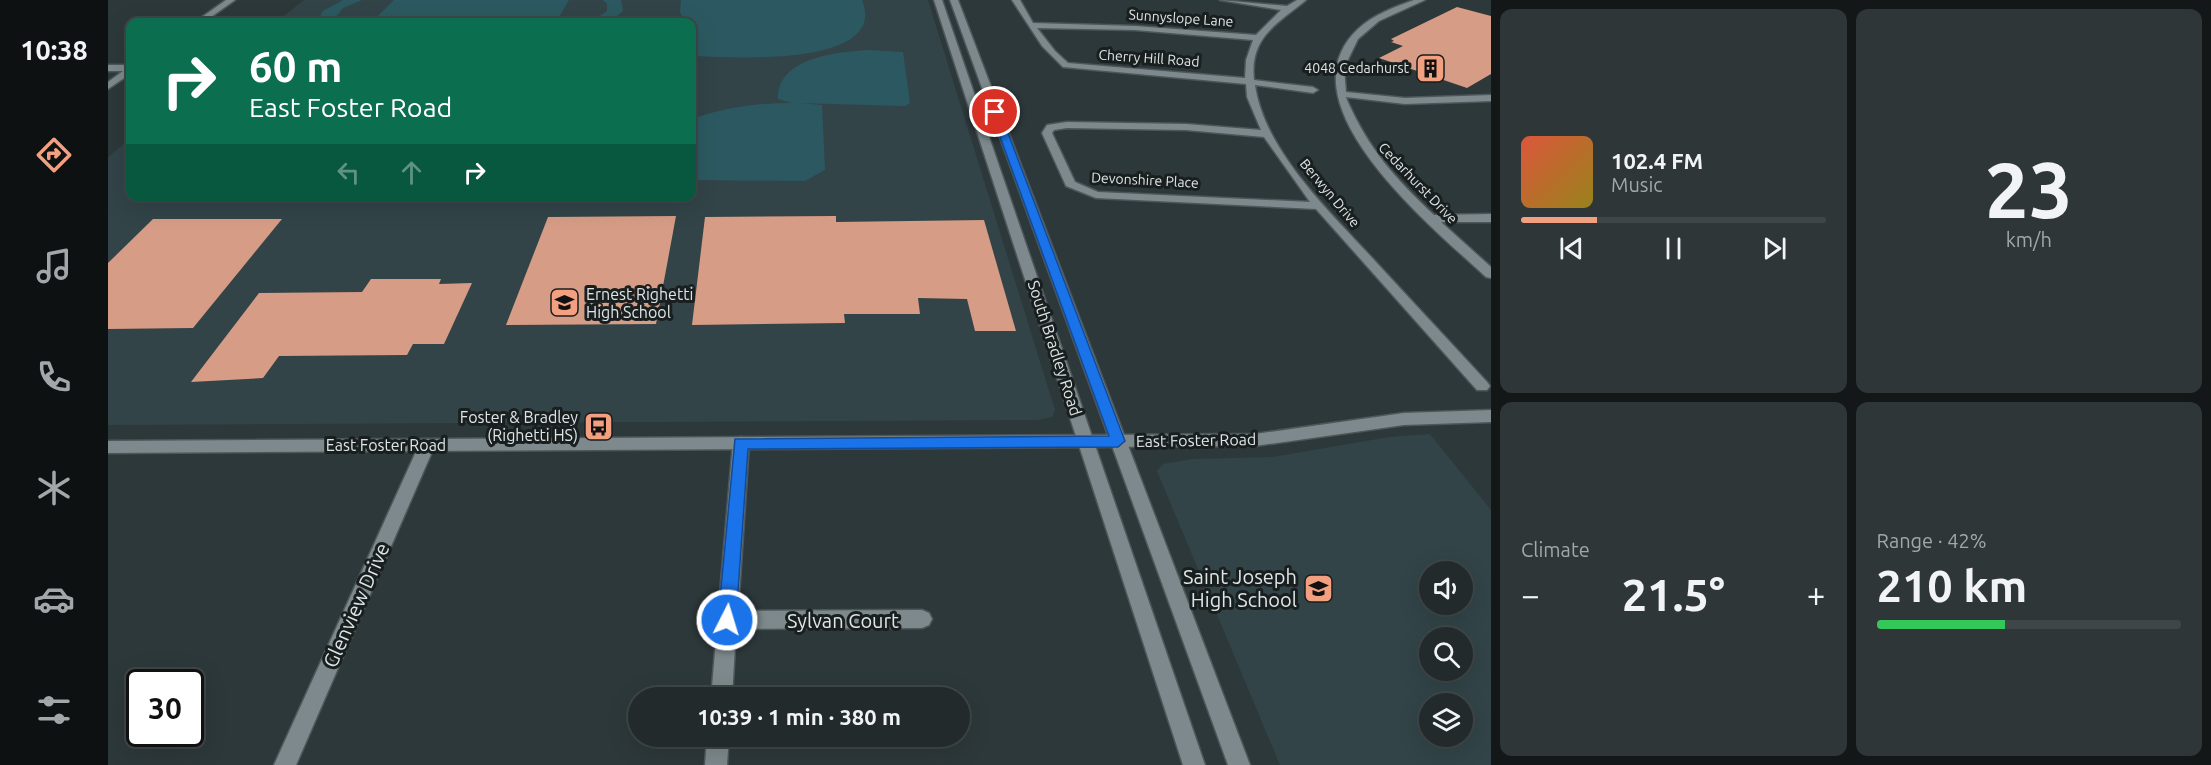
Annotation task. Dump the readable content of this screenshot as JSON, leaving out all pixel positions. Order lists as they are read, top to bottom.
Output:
{
  "streets": {
    "street": [
      "Sunnyslope Lane",
      "Cherry Hill Road",
      "Devonshire Place",
      "Cedarhurst Drive",
      "Berwyn Drive",
      "South Bradley Road",
      "East Foster Road",
      "Glenview Drive",
      "Sylvan Court"
    ]
  },
  "crossings": [
    ["Sunnyslope Lane", "Cherry Hill Road"],
    ["Sunnyslope Lane", "Berwyn Drive"],
    ["Cherry Hill Road", "Berwyn Drive"],
    ["Devonshire Place", "Berwyn Drive"],
    ["South Bradley Road", "East Foster Road"],
    ["East Foster Road", "Glenview Drive"]
  ],
  "places": {
    "building": ["4048 Cedarhurst"],
    "school or university": ["Ernest Righetti High School", "Saint Joseph High School"],
    "bus stop": ["Foster & Bradley (Righetti HS)"]
  },
  "page": {
    "tabs": "10:38",
    "tile": [
      ["23", "km/h"],
      "Climate",
      ["Range · 42%", "210 km"]
    ],
    "turn": ["60 m", "East Foster Road"],
    "song": ["102.4 FM", "Music"],
    "heat": ["−", "21.5°", "+"],
    "limit": "30",
    "trip": "10:39 · 1 min · 380 m"
  }
}
